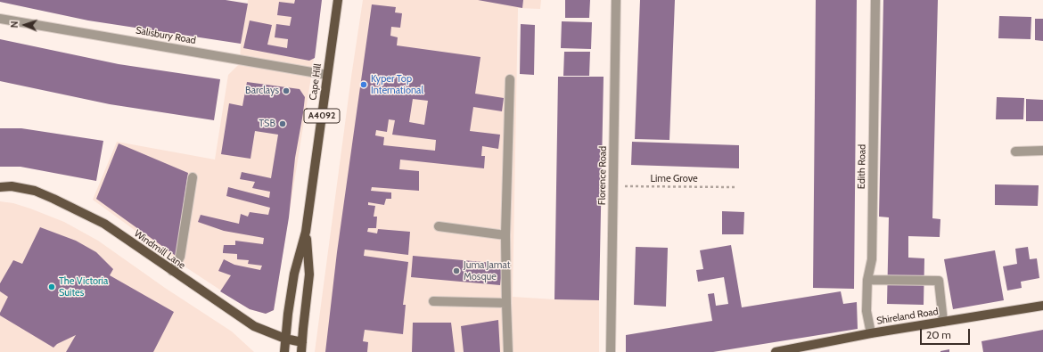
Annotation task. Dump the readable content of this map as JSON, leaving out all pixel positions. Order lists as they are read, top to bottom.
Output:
{
  "streets": {
    "main road": [
      "Cape Hill",
      "A4092",
      "Windmill Lane",
      "Shireland Road"
    ],
    "street": ["Salisbury Road", "Edith Road", "Florence Road"],
    "path": ["Lime Grove"]
  },
  "crossings": [
    ["Salisbury Road", "Cape Hill"],
    ["Cape Hill", "Windmill Lane"],
    ["Edith Road", "Shireland Road"],
    ["Florence Road", "Lime Grove"]
  ],
  "places": [
    "Kyper Top International",
    "Barclays",
    "TSB",
    "Juma Jamat Mosque",
    "The Victoria Suites"
  ],
  "scale_bar": "20 m",
  "north": "left"
}
